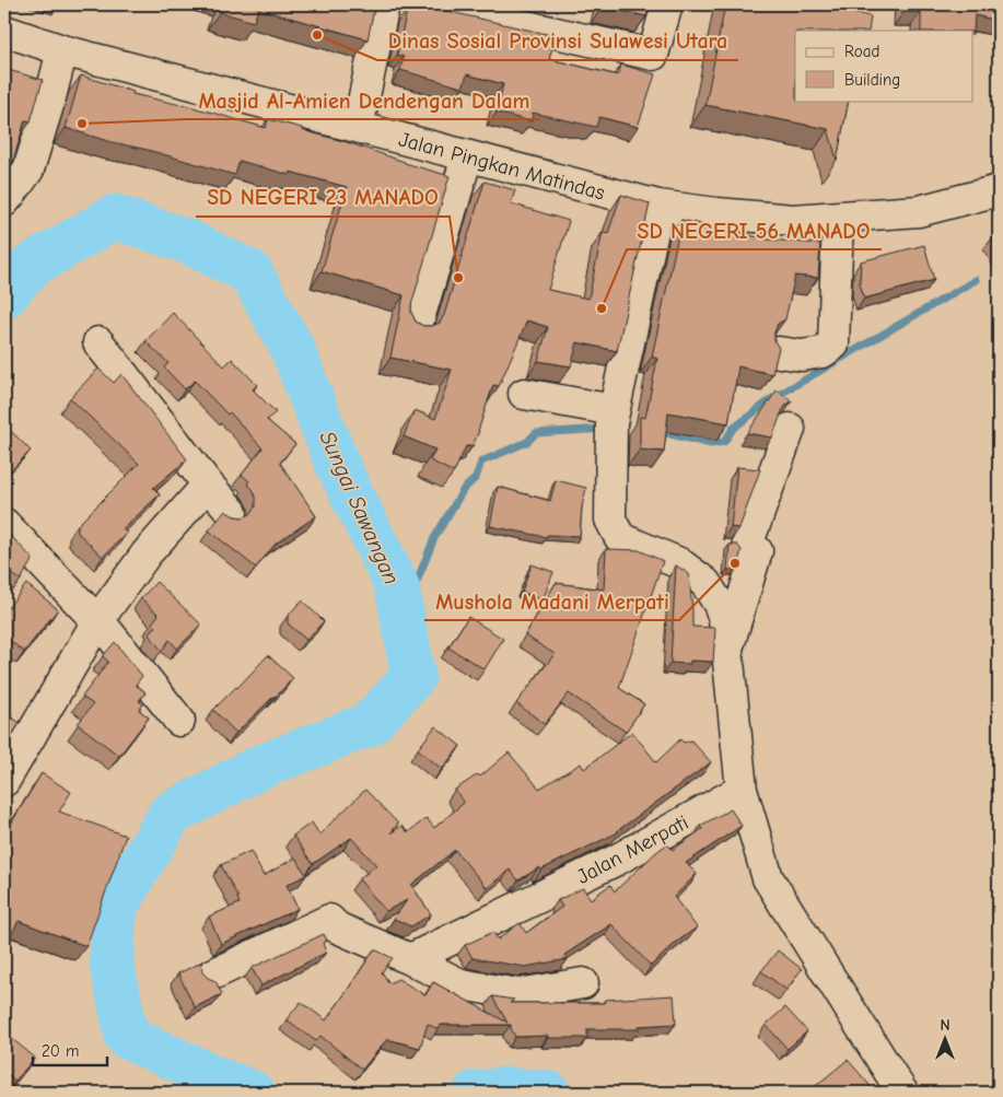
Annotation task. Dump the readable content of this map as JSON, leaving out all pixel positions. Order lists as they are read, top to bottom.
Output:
{
  "streets": {
    "street": ["Jalan Pingkan Matindas", "Jalan Merpati"]
  },
  "water": ["Sungai Sawangan"],
  "places": [
    "Dinas Sosial Provinsi Sulawesi Utara",
    "Masjid Al-Amien Dendengan Dalam",
    "SD NEGERI 23 MANADO",
    "SD NEGERI 56 MANADO",
    "Mushola Madani Merpati"
  ],
  "legend": ["Road", "Building"],
  "scale_bar": "20 m",
  "north": "top"
}
